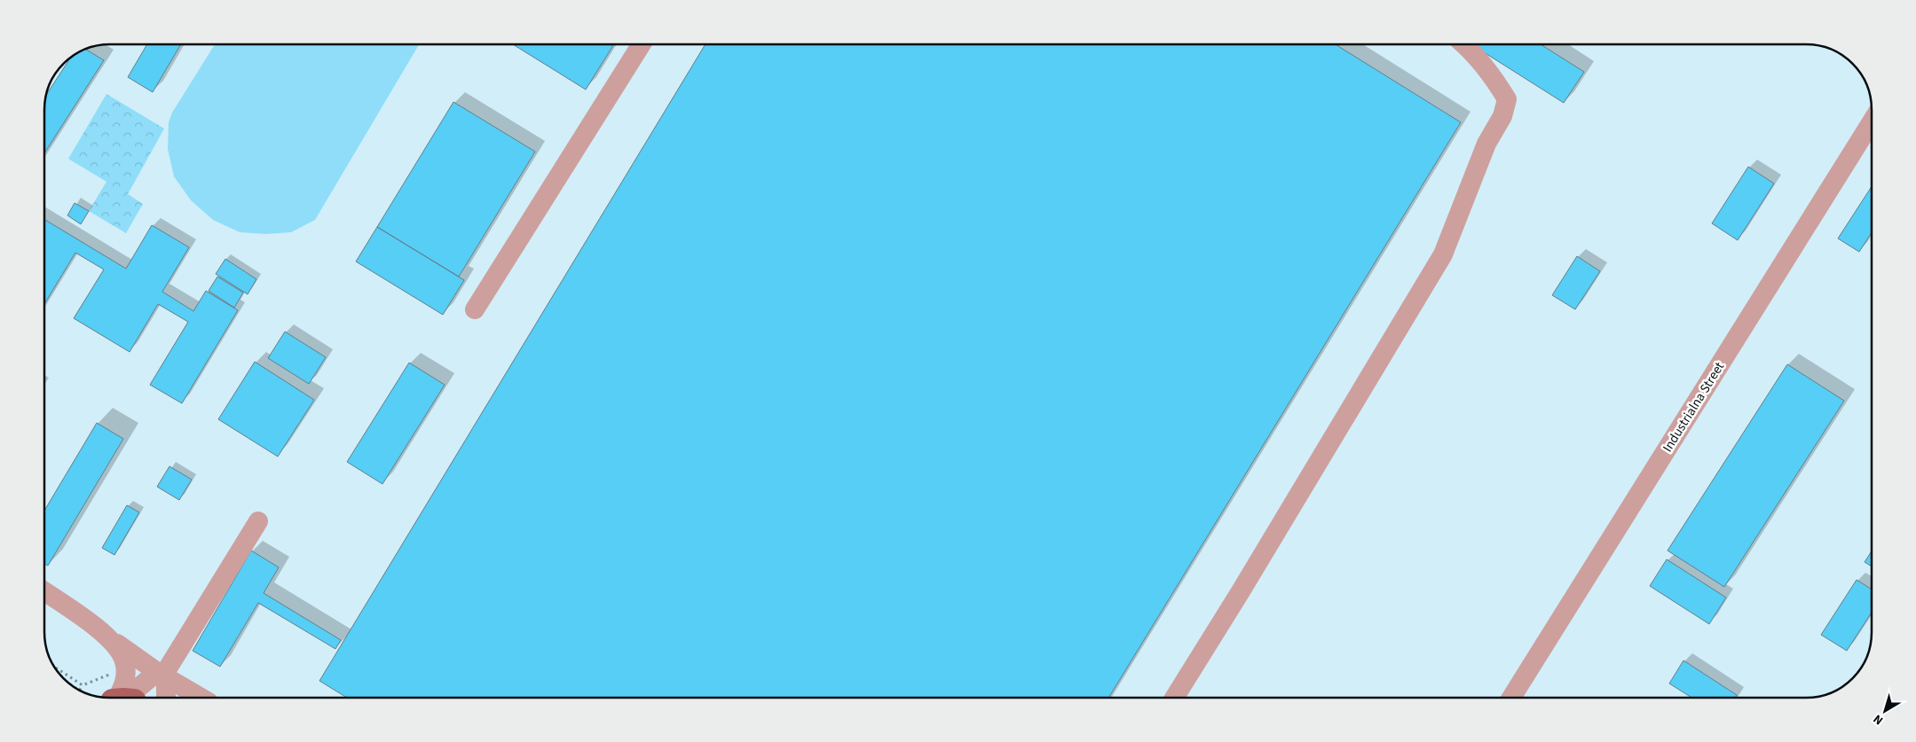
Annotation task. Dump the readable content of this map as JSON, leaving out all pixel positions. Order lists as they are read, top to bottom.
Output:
{
  "streets": {
    "street": ["Industrialna Street"]
  },
  "north": "bottom left"
}
